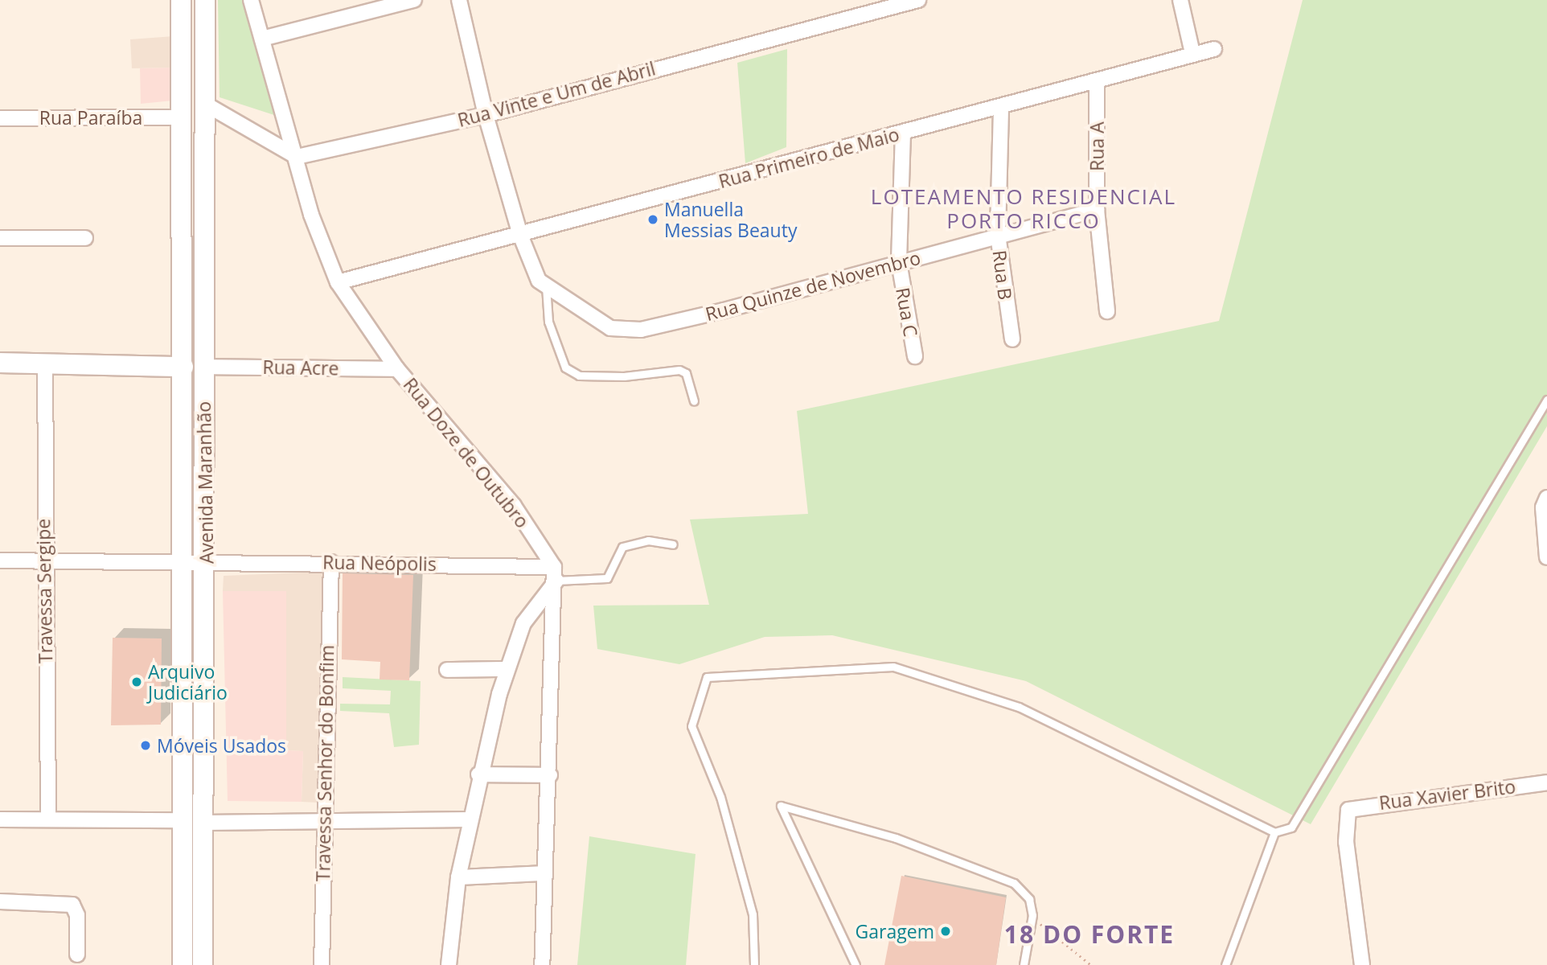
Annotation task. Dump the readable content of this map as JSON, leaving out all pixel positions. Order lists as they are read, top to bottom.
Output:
{
  "streets": {
    "main road": ["Avenida Maranhão"],
    "street": [
      "Rua Vinte e Um de Abril",
      "Rua Paraíba",
      "Rua A",
      "Rua Primeiro de Maio",
      "Rua B",
      "Rua Quinze de Novembro",
      "Rua C",
      "Rua Acre",
      "Rua Doze de Outubro",
      "Rua Neópolis",
      "Travessa Sergipe",
      "Travessa Senhor do Bonfim",
      "Rua Xavier Brito"
    ]
  },
  "crossings": [
    ["Rua Vinte e Um de Abril", "Rua Doze de Outubro"],
    ["Rua Paraíba", "Avenida Maranhão"],
    ["Rua A", "Rua Primeiro de Maio"],
    ["Rua A", "Rua Quinze de Novembro"],
    ["Rua Primeiro de Maio", "Rua B"],
    ["Rua Primeiro de Maio", "Rua C"],
    ["Rua Primeiro de Maio", "Rua Doze de Outubro"],
    ["Rua B", "Rua Quinze de Novembro"],
    ["Rua Quinze de Novembro", "Rua C"],
    ["Rua Acre", "Rua Doze de Outubro"],
    ["Rua Acre", "Avenida Maranhão"],
    ["Rua Doze de Outubro", "Rua Neópolis"],
    ["Avenida Maranhão", "Rua Neópolis"],
    ["Rua Neópolis", "Travessa Senhor do Bonfim"]
  ],
  "districts": ["LOTEAMENTO RESIDENCIAL PORTO RICCO", "18 DO FORTE"],
  "places": [
    "Manuella Messias Beauty",
    "Arquivo Judiciário",
    "Móveis Usados",
    "Garagem"
  ]
}
